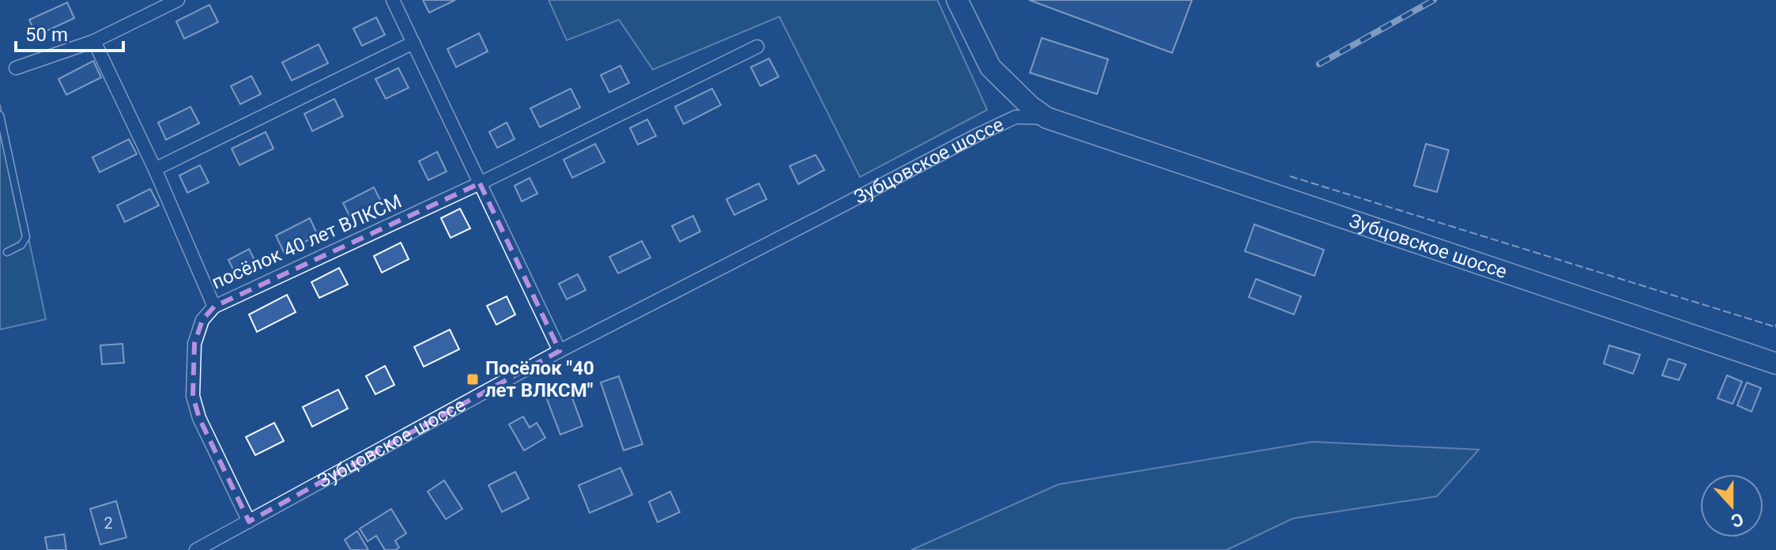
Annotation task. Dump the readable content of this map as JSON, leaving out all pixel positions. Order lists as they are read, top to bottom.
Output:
{
  "streets": {
    "main road": ["Зубцовское шоссе"],
    "street": ["посёлок 40 лет ВЛКСМ"]
  },
  "places": {
    "transit": ["Посёлок \"40 лет ВЛКСМ\""]
  },
  "house_numbers": ["2"],
  "scale_bar": "50 m",
  "north": "bottom"
}
